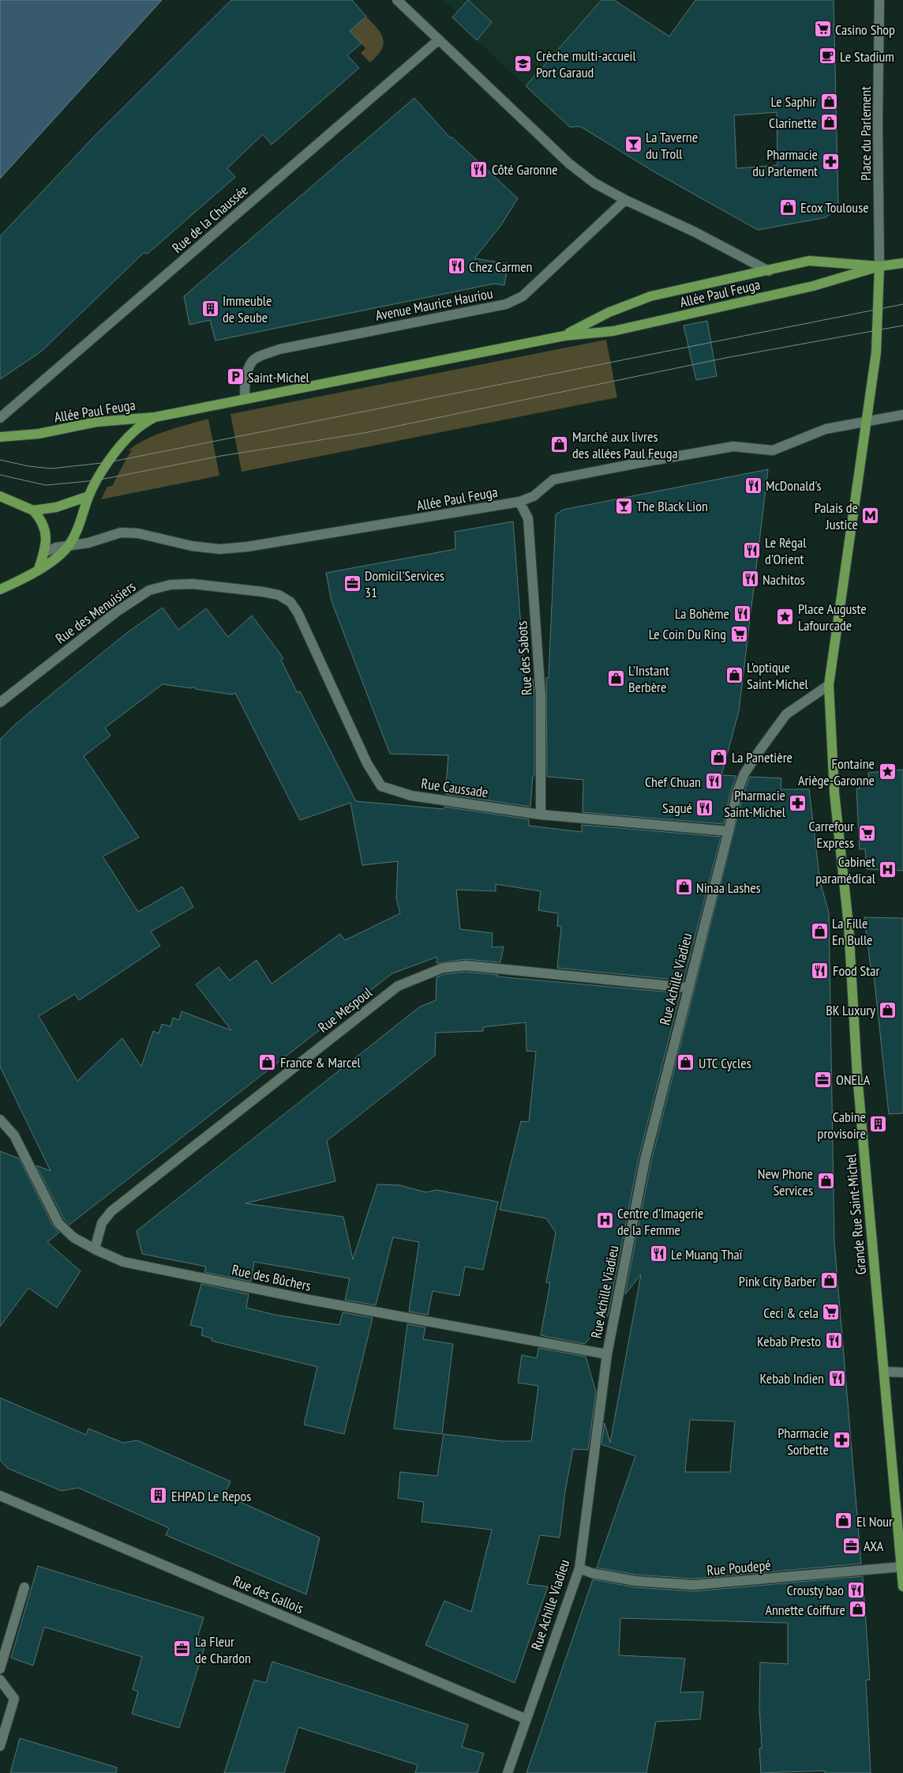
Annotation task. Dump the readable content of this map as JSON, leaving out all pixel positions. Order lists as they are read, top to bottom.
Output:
{
  "streets": {
    "main road": ["Allée Paul Feuga", "Grande Rue Saint-Michel"],
    "street": [
      "Place du Parlement",
      "Rue de la Chaussée",
      "Avenue Maurice Hauriou",
      "Rue des Menuisiers",
      "Rue des Sabots",
      "Rue Caussade",
      "Rue Achille Viadieu",
      "Rue Mespoul",
      "Rue des Bûchers",
      "Rue Poudepé",
      "Rue des Gallois"
    ]
  },
  "crossings": [
    ["Place du Parlement", "Allée Paul Feuga"],
    ["Allée Paul Feuga", "Avenue Maurice Hauriou"],
    ["Allée Paul Feuga", "Rue des Sabots"],
    ["Rue des Menuisiers", "Rue Caussade"],
    ["Rue des Sabots", "Rue Caussade"],
    ["Rue Caussade", "Rue Achille Viadieu"],
    ["Rue Achille Viadieu", "Rue Mespoul"],
    ["Rue Achille Viadieu", "Grande Rue Saint-Michel"],
    ["Rue Achille Viadieu", "Rue des Bûchers"],
    ["Rue Achille Viadieu", "Rue Poudepé"],
    ["Rue Achille Viadieu", "Rue des Gallois"],
    ["Rue Mespoul", "Rue des Bûchers"],
    ["Grande Rue Saint-Michel", "Rue Poudepé"]
  ],
  "places": {
    "supermarket": [
      "Casino Shop",
      "Le Coin Du Ring",
      "Carrefour Express",
      "Ceci & cela"
    ],
    "cafe": ["Le Stadium"],
    "school or university": ["Crèche multi-accueil Port Garaud"],
    "shop": [
      "Le Saphir",
      "Clarinette",
      "Ecox Toulouse",
      "Marché aux livres des allées Paul Feuga",
      "L'optique Saint-Michel",
      "L'Instant Berbère",
      "La Panetière",
      "Ninaa Lashes",
      "La Fille En Bulle",
      "BK Luxury",
      "France & Marcel",
      "UTC Cycles",
      "New Phone Services",
      "Pink City Barber",
      "El Nour",
      "Annette Coiffure"
    ],
    "bar": ["La Taverne du Troll", "The Black Lion"],
    "pharmacy": ["Pharmacie du Parlement", "Pharmacie Saint-Michel", "Pharmacie Sorbette"],
    "restaurant": [
      "Côté Garonne",
      "Chez Carmen",
      "McDonald's",
      "Le Régal d'Orient",
      "Nachitos",
      "La Bohème",
      "Chef Chuan",
      "Sagué",
      "Food Star",
      "Le Muang Thaï",
      "Kebab Presto",
      "Kebab Indien",
      "Crousty bao"
    ],
    "building": ["Immeuble de Seube", "Cabine provisoire", "EHPAD Le Repos"],
    "parking": ["Saint-Michel"],
    "metro station": ["Palais de Justice"],
    "office": [
      "Domicil'Services 31",
      "ONELA",
      "AXA",
      "La Fleur de Chardon"
    ],
    "place": ["Place Auguste Lafourcade", "Fontaine Ariège-Garonne"],
    "hospital": ["Cabinet paramédical", "Centre d’Imagerie de la Femme"]
  }
}
